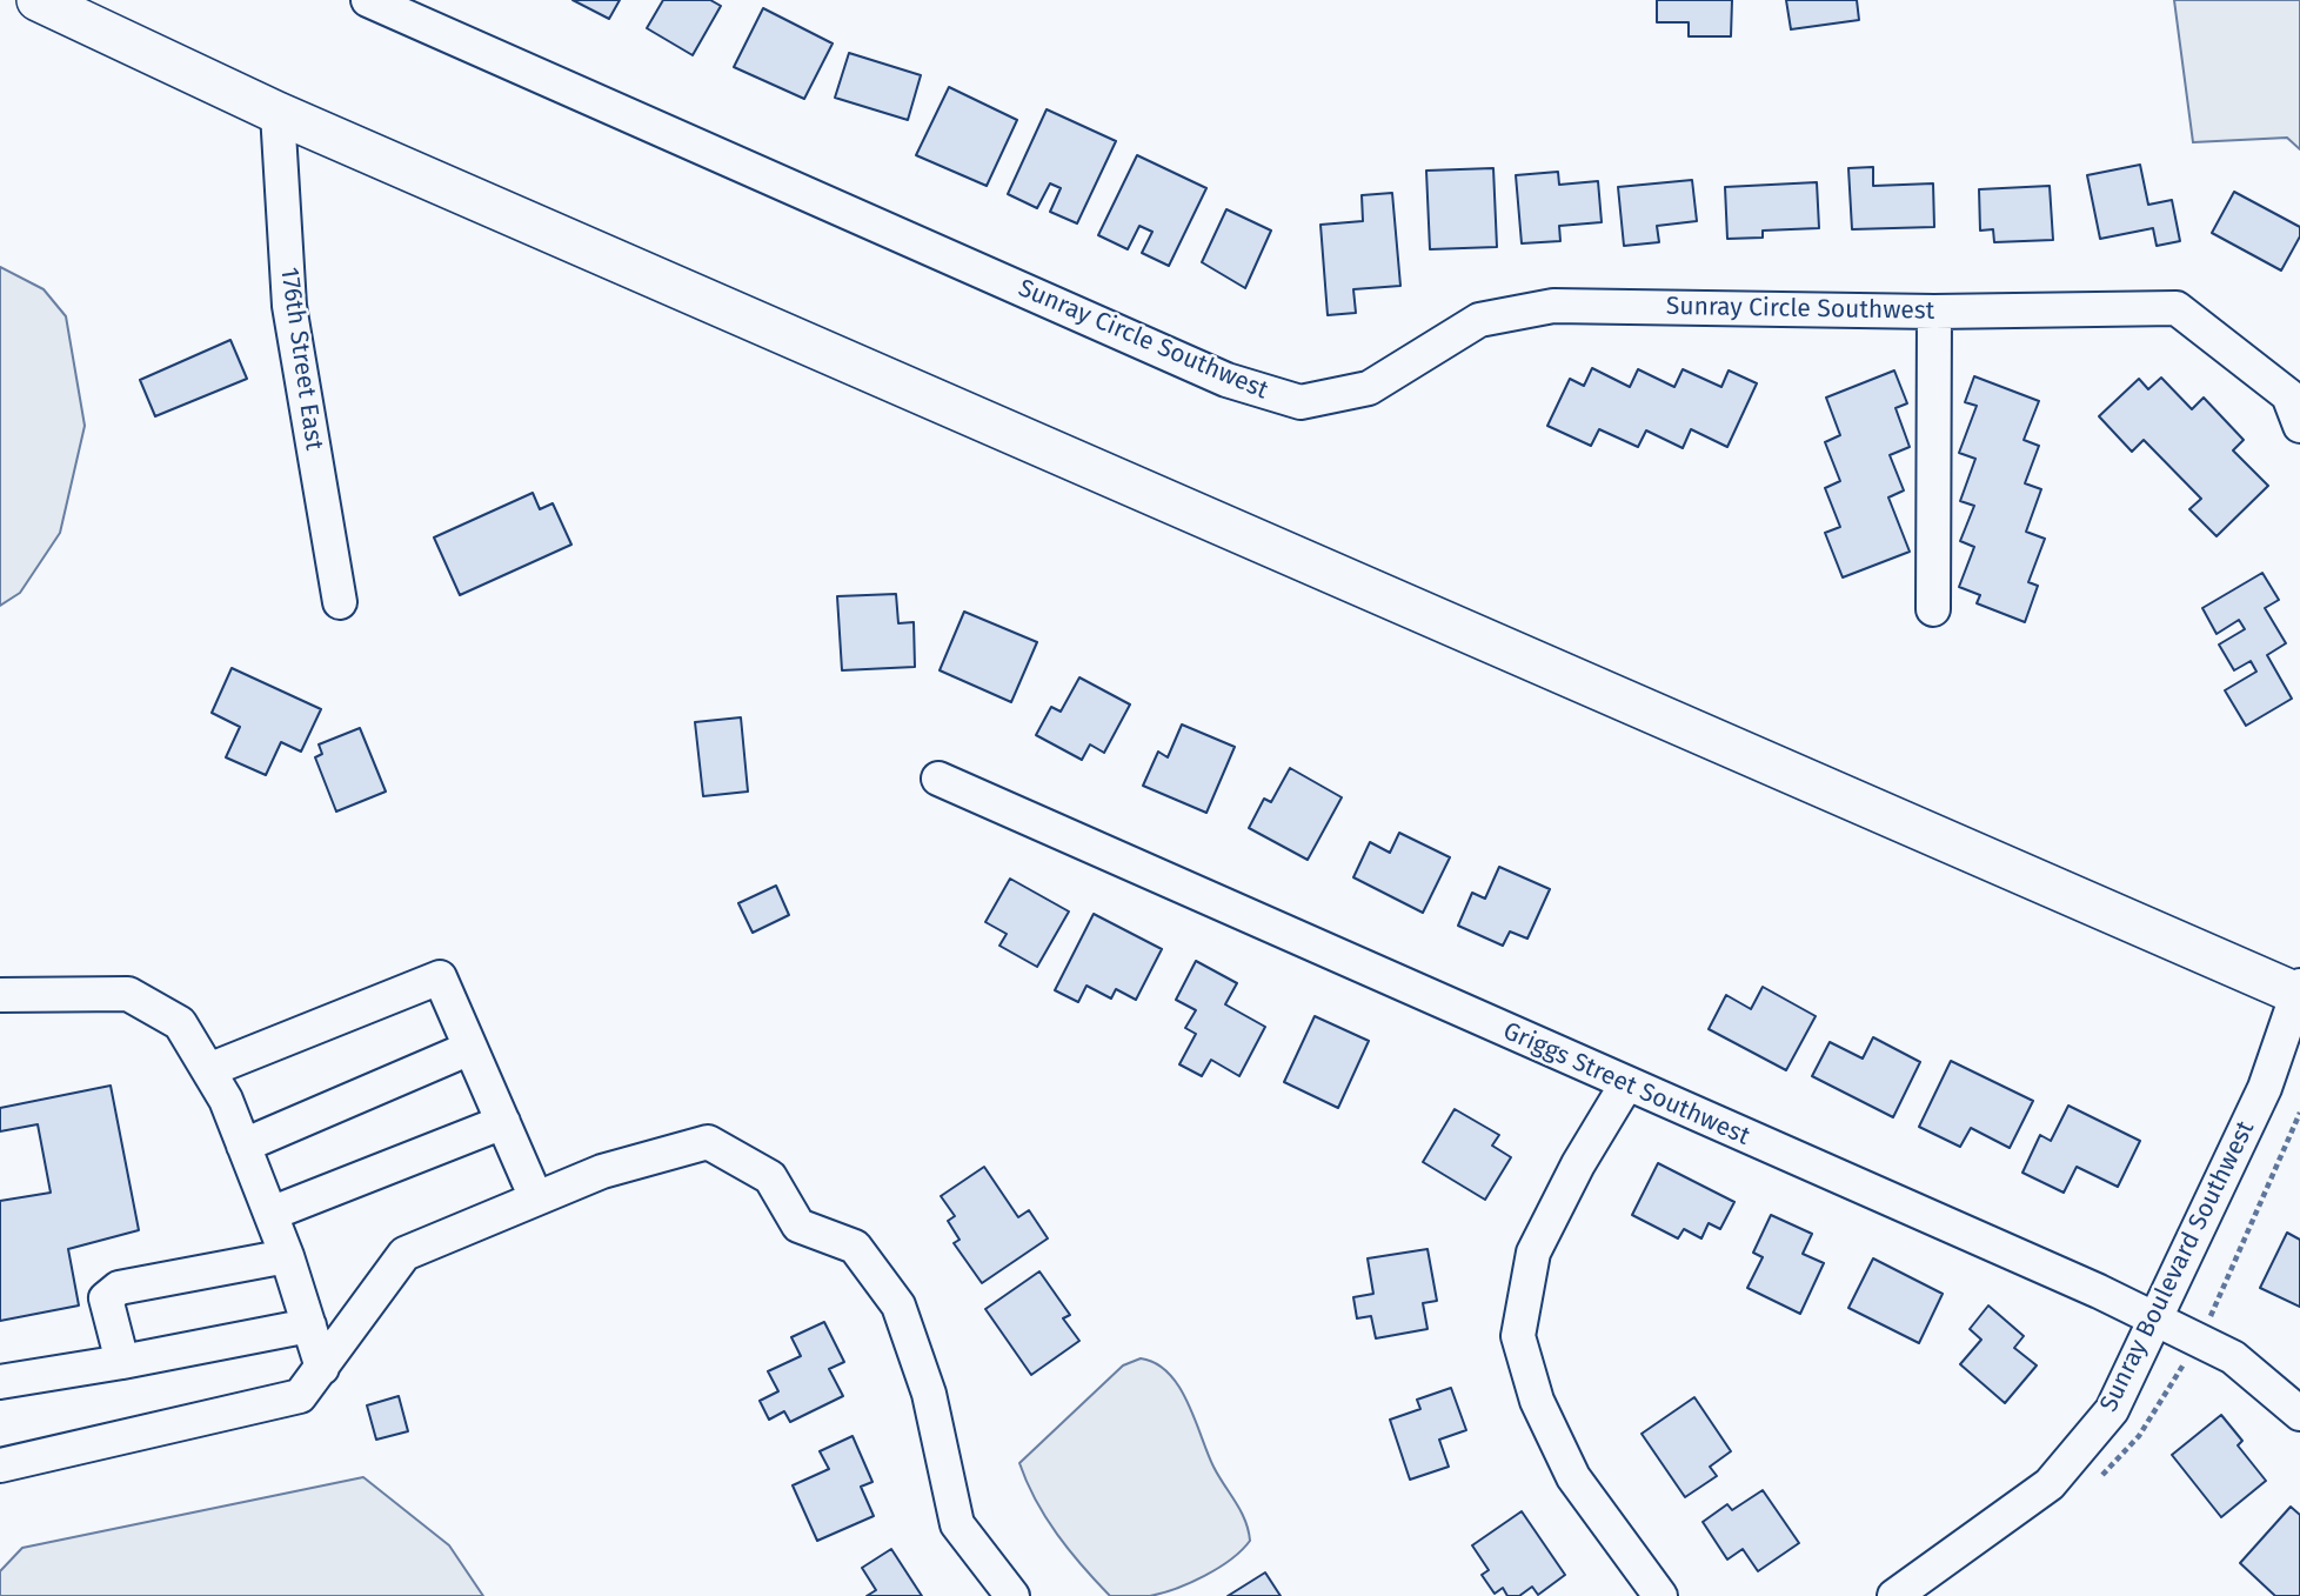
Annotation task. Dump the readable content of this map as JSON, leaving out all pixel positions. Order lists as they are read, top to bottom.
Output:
{
  "streets": {
    "street": [
      "Sunray Circle Southwest",
      "176th Street East",
      "Griggs Street Southwest",
      "Sunray Boulevard Southwest"
    ]
  },
  "crossings": [
    ["Griggs Street Southwest", "Sunray Boulevard Southwest"]
  ]
}
